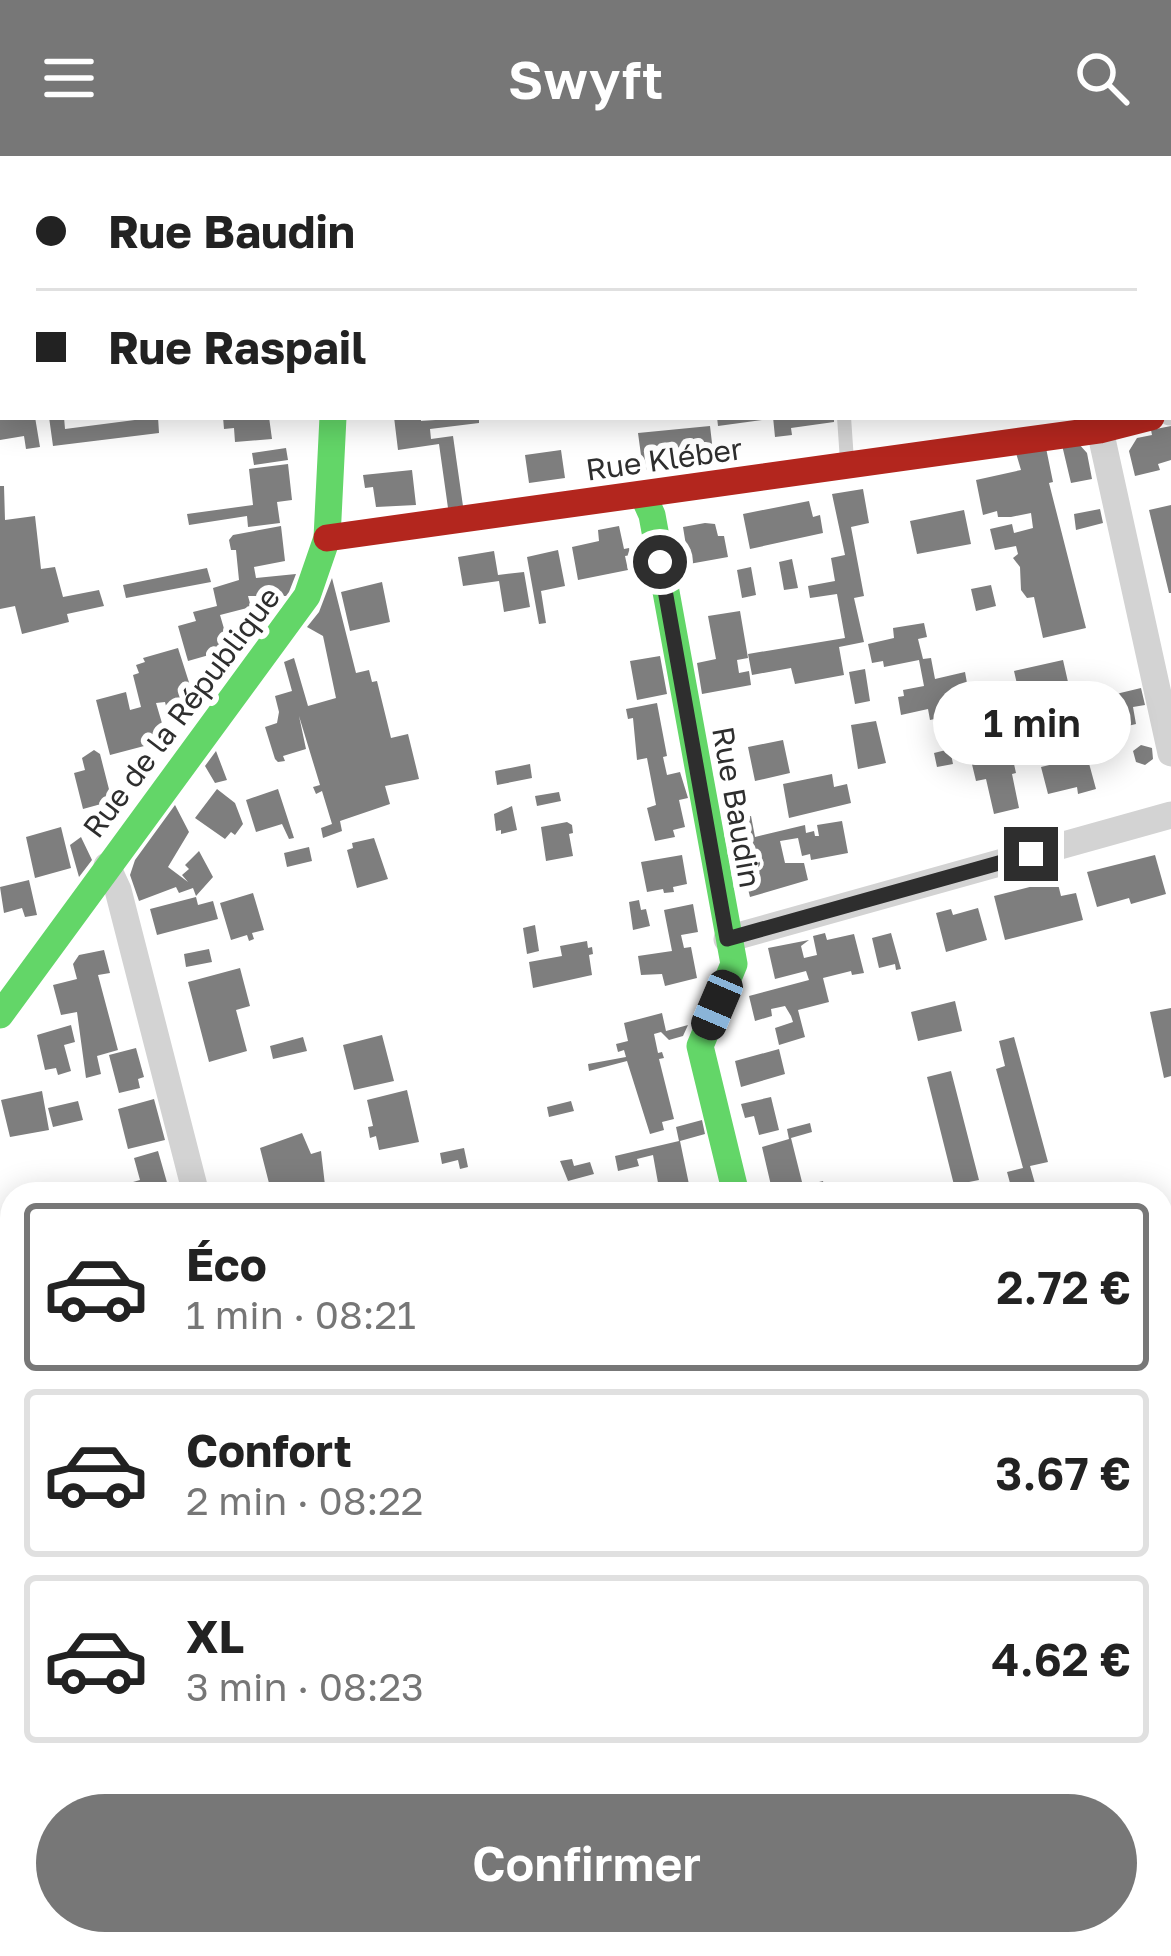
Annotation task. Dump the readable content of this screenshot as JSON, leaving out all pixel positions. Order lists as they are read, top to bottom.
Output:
{
  "streets": {
    "street": ["Rue Kléber", "Rue de la République", "Rue Baudin"]
  },
  "crossings": [
    ["Rue Kléber", "Rue de la République"],
    ["Rue Kléber", "Rue Baudin"]
  ],
  "page": {
    "header": "Swyft",
    "banner": ["Rue Baudin", "Rue Raspail"],
    "bubble": "1 min",
    "list": [
      {
        "name": "Éco",
        "note": "1 min · 08:21",
        "value": "2.72 €"
      },
      {
        "name": "Confort",
        "note": "2 min · 08:22",
        "value": "3.67 €"
      },
      {
        "name": "XL",
        "note": "3 min · 08:23",
        "value": "4.62 €"
      }
    ],
    "buttons": "Confirmer"
  }
}
